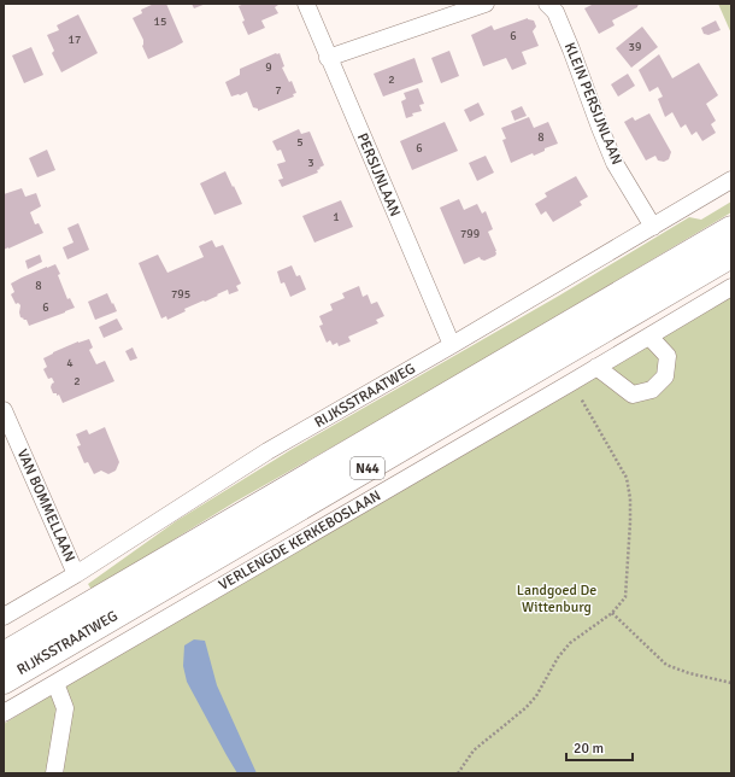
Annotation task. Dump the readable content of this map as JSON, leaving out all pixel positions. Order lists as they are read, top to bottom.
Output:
{
  "streets": {
    "main road": ["RIJKSSTRAATWEG", "N44"],
    "street": [
      "KLEIN PERSIJNLAAN",
      "PERSIJNLAAN",
      "VAN BOMMELLAAN",
      "VERLENGDE KERKEBOSLAAN"
    ]
  },
  "crossings": [
    ["KLEIN PERSIJNLAAN", "RIJKSSTRAATWEG"],
    ["PERSIJNLAAN", "RIJKSSTRAATWEG"],
    ["RIJKSSTRAATWEG", "VAN BOMMELLAAN"]
  ],
  "parks": ["Landgoed De Wittenburg"],
  "house_numbers": [
    "15",
    "6",
    "17",
    "39",
    "9",
    "2",
    "7",
    "8",
    "5",
    "6",
    "3",
    "1",
    "799",
    "8",
    "795",
    "6",
    "4",
    "2"
  ],
  "scale_bar": "20 m"
}
